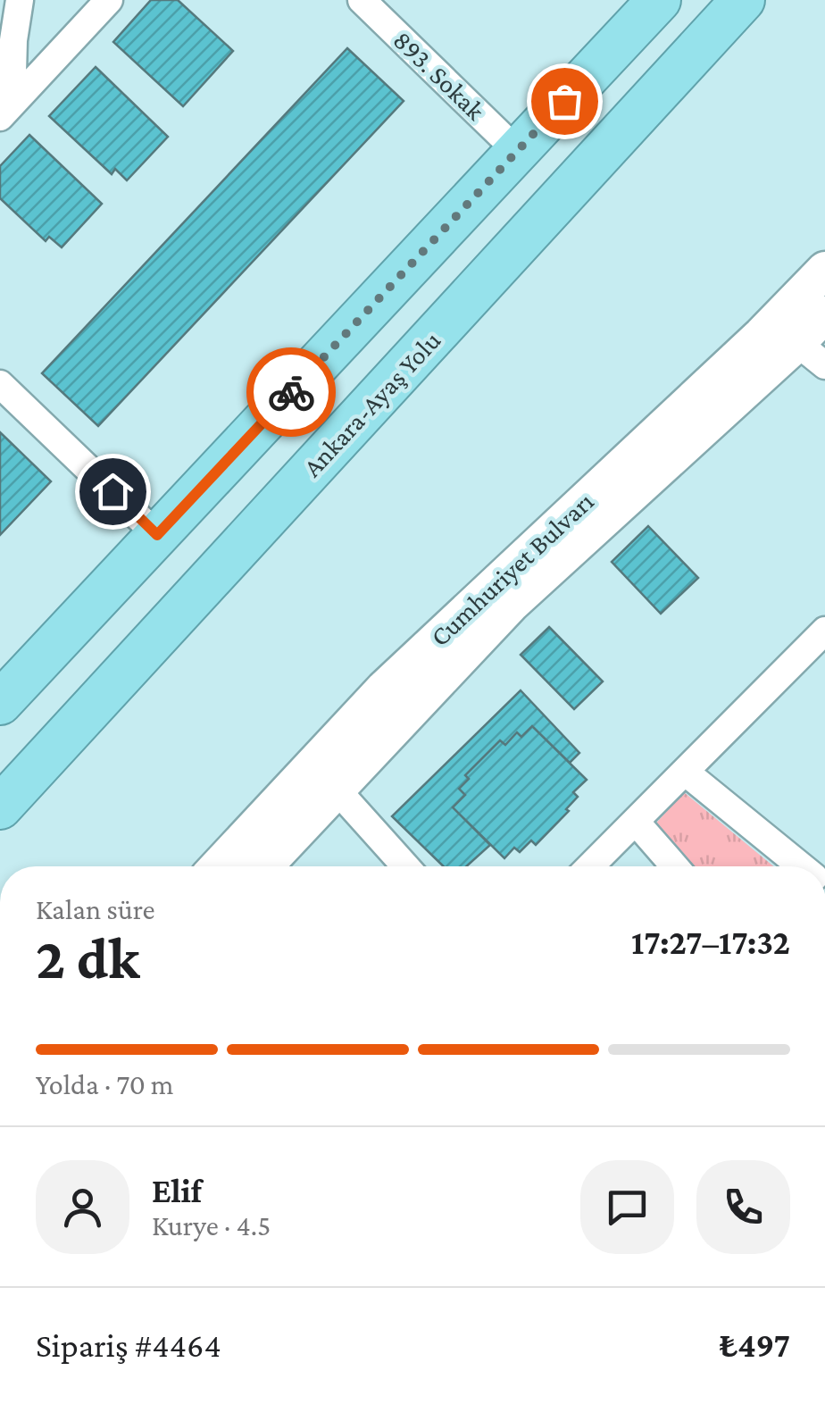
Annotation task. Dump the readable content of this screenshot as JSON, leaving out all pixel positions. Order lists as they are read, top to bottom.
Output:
{
  "streets": {
    "highway": ["Ankara-Ayaş Yolu"],
    "main road": ["Cumhuriyet Bulvarı"],
    "street": ["893. Sokak"]
  },
  "page": {
    "heading": ["2 dk", "Kalan süre", "17:27–17:32"],
    "panel": [
      "Elif",
      "Kurye · 4.5",
      "Sipariş #4464",
      "₺497"
    ],
    "bar": "Yolda · 70 m"
  }
}
